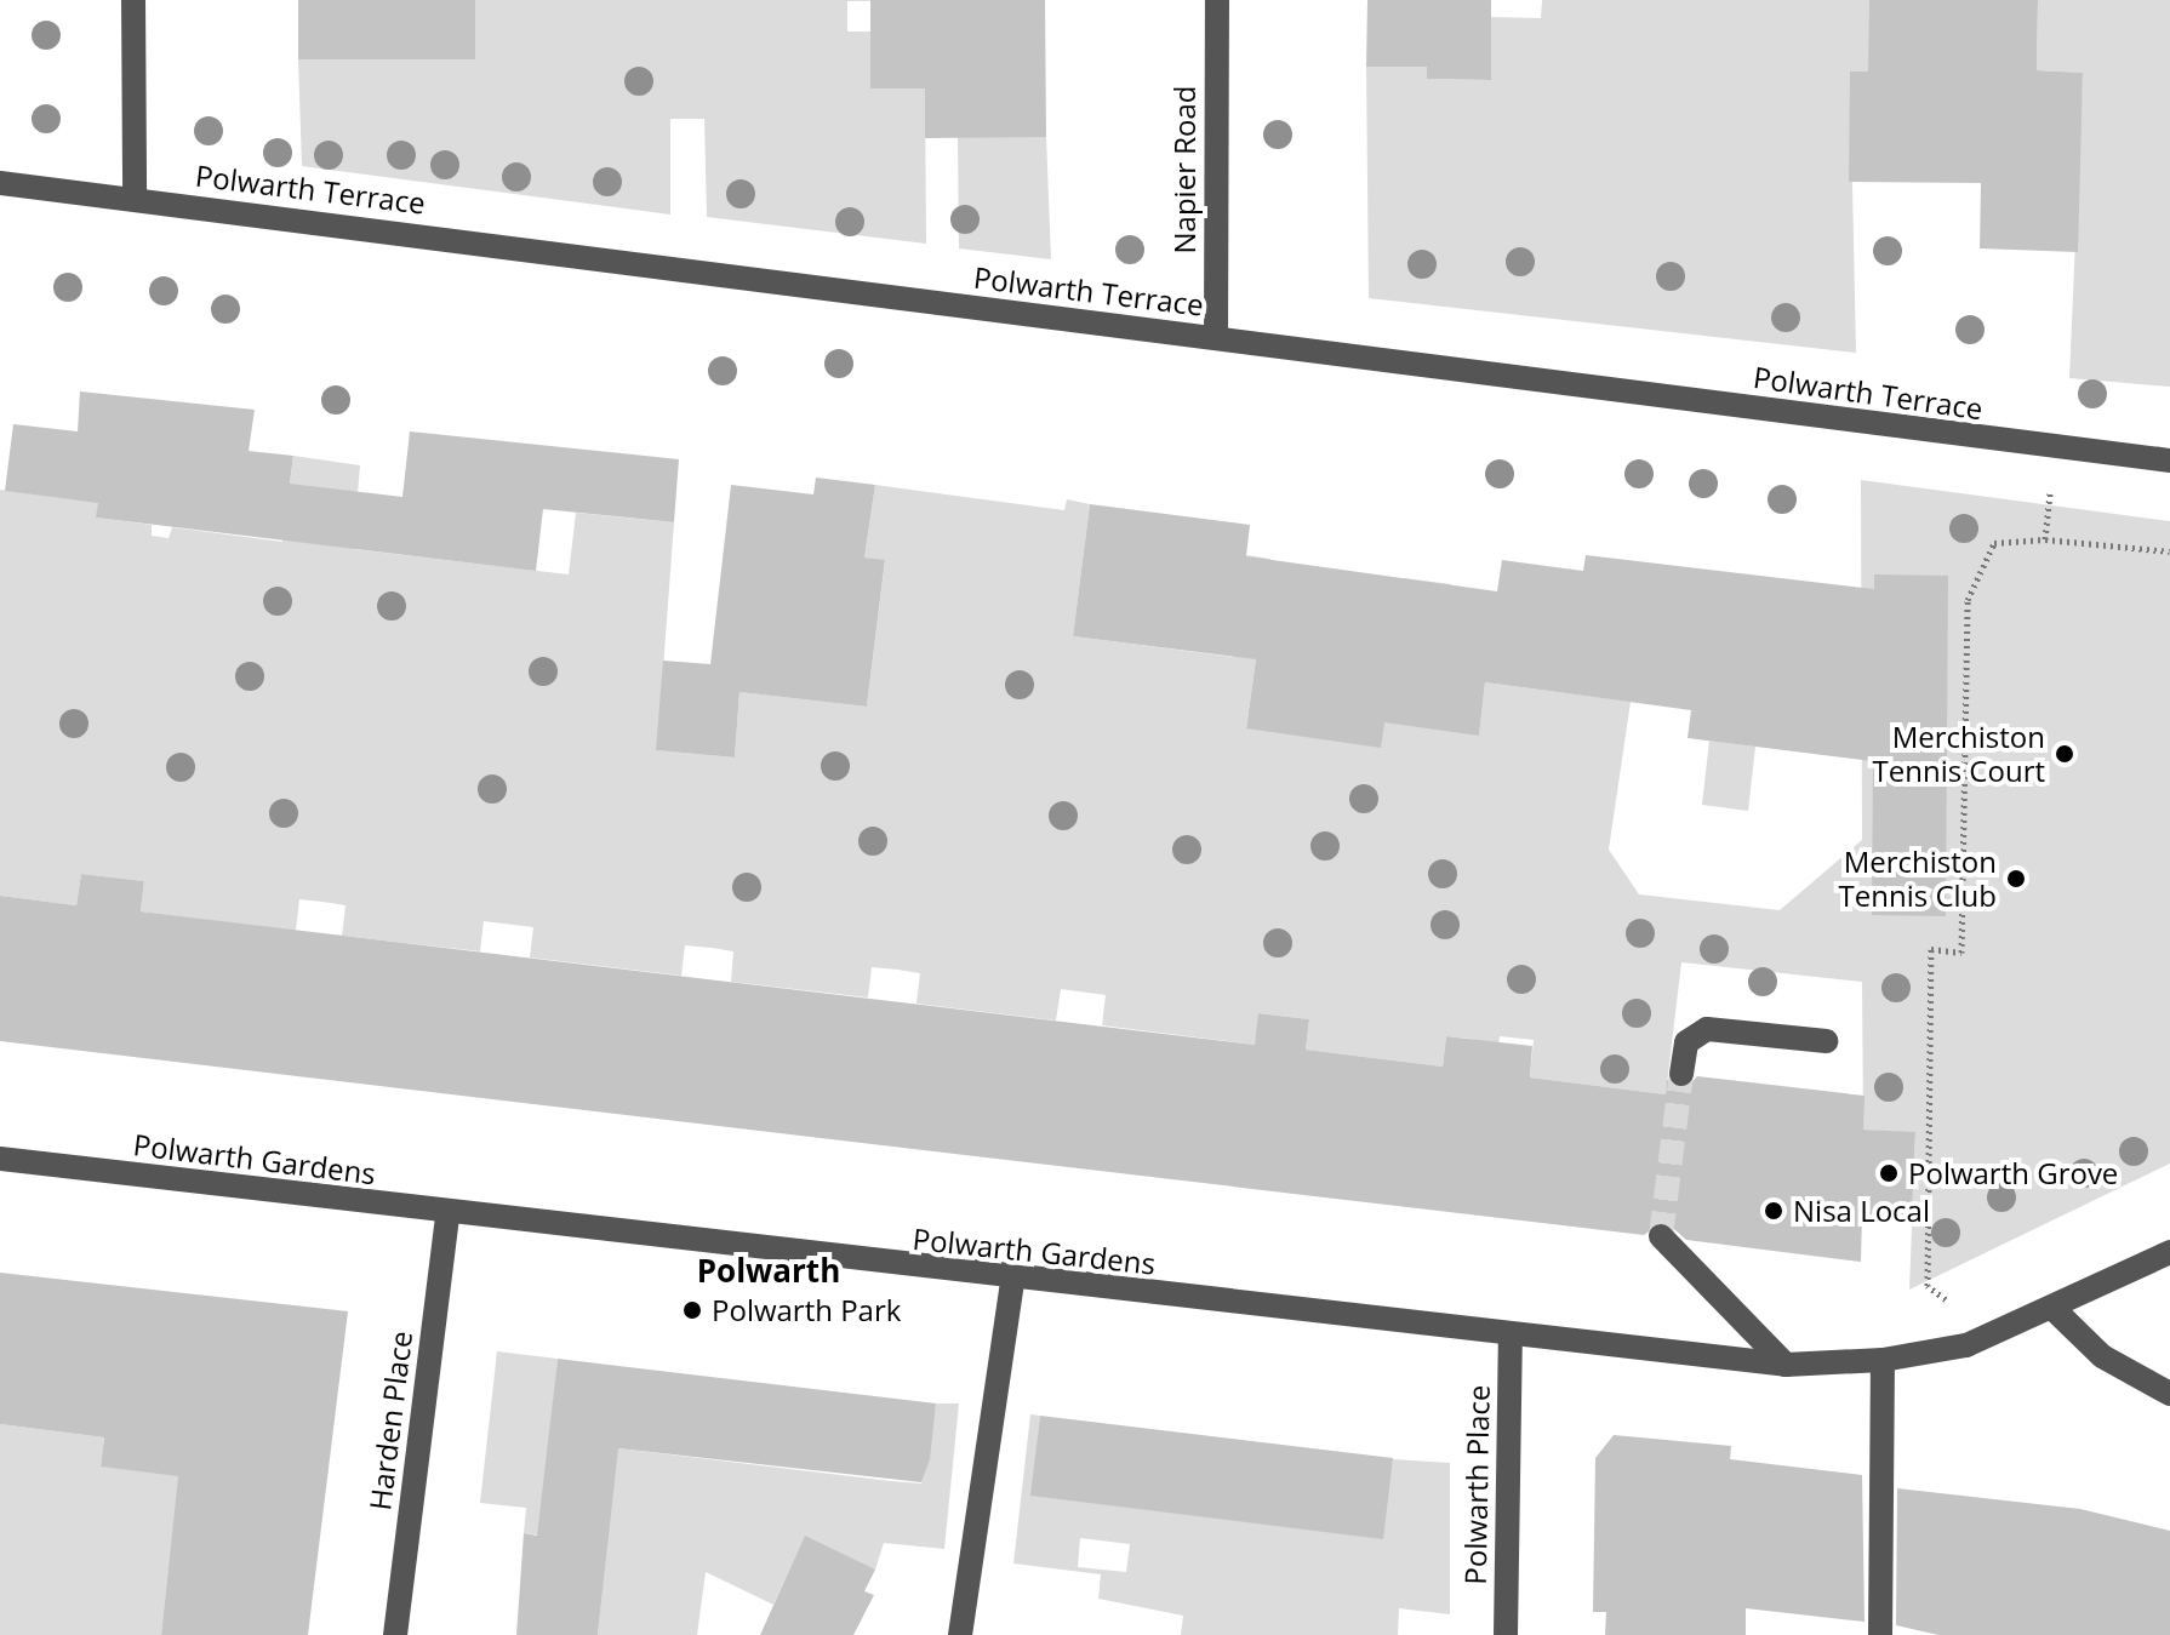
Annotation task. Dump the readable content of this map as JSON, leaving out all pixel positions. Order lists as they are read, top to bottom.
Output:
{
  "streets": {
    "street": [
      "Napier Road",
      "Polwarth Terrace",
      "Polwarth Gardens",
      "Harden Place",
      "Polwarth Place"
    ]
  },
  "crossings": [
    ["Napier Road", "Polwarth Terrace"],
    ["Polwarth Gardens", "Harden Place"],
    ["Polwarth Gardens", "Polwarth Place"]
  ],
  "districts": ["Polwarth"],
  "places": [
    "Merchiston Tennis Court",
    "Merchiston Tennis Club",
    "Polwarth Grove",
    "Nisa Local",
    "Polwarth Park"
  ]
}
